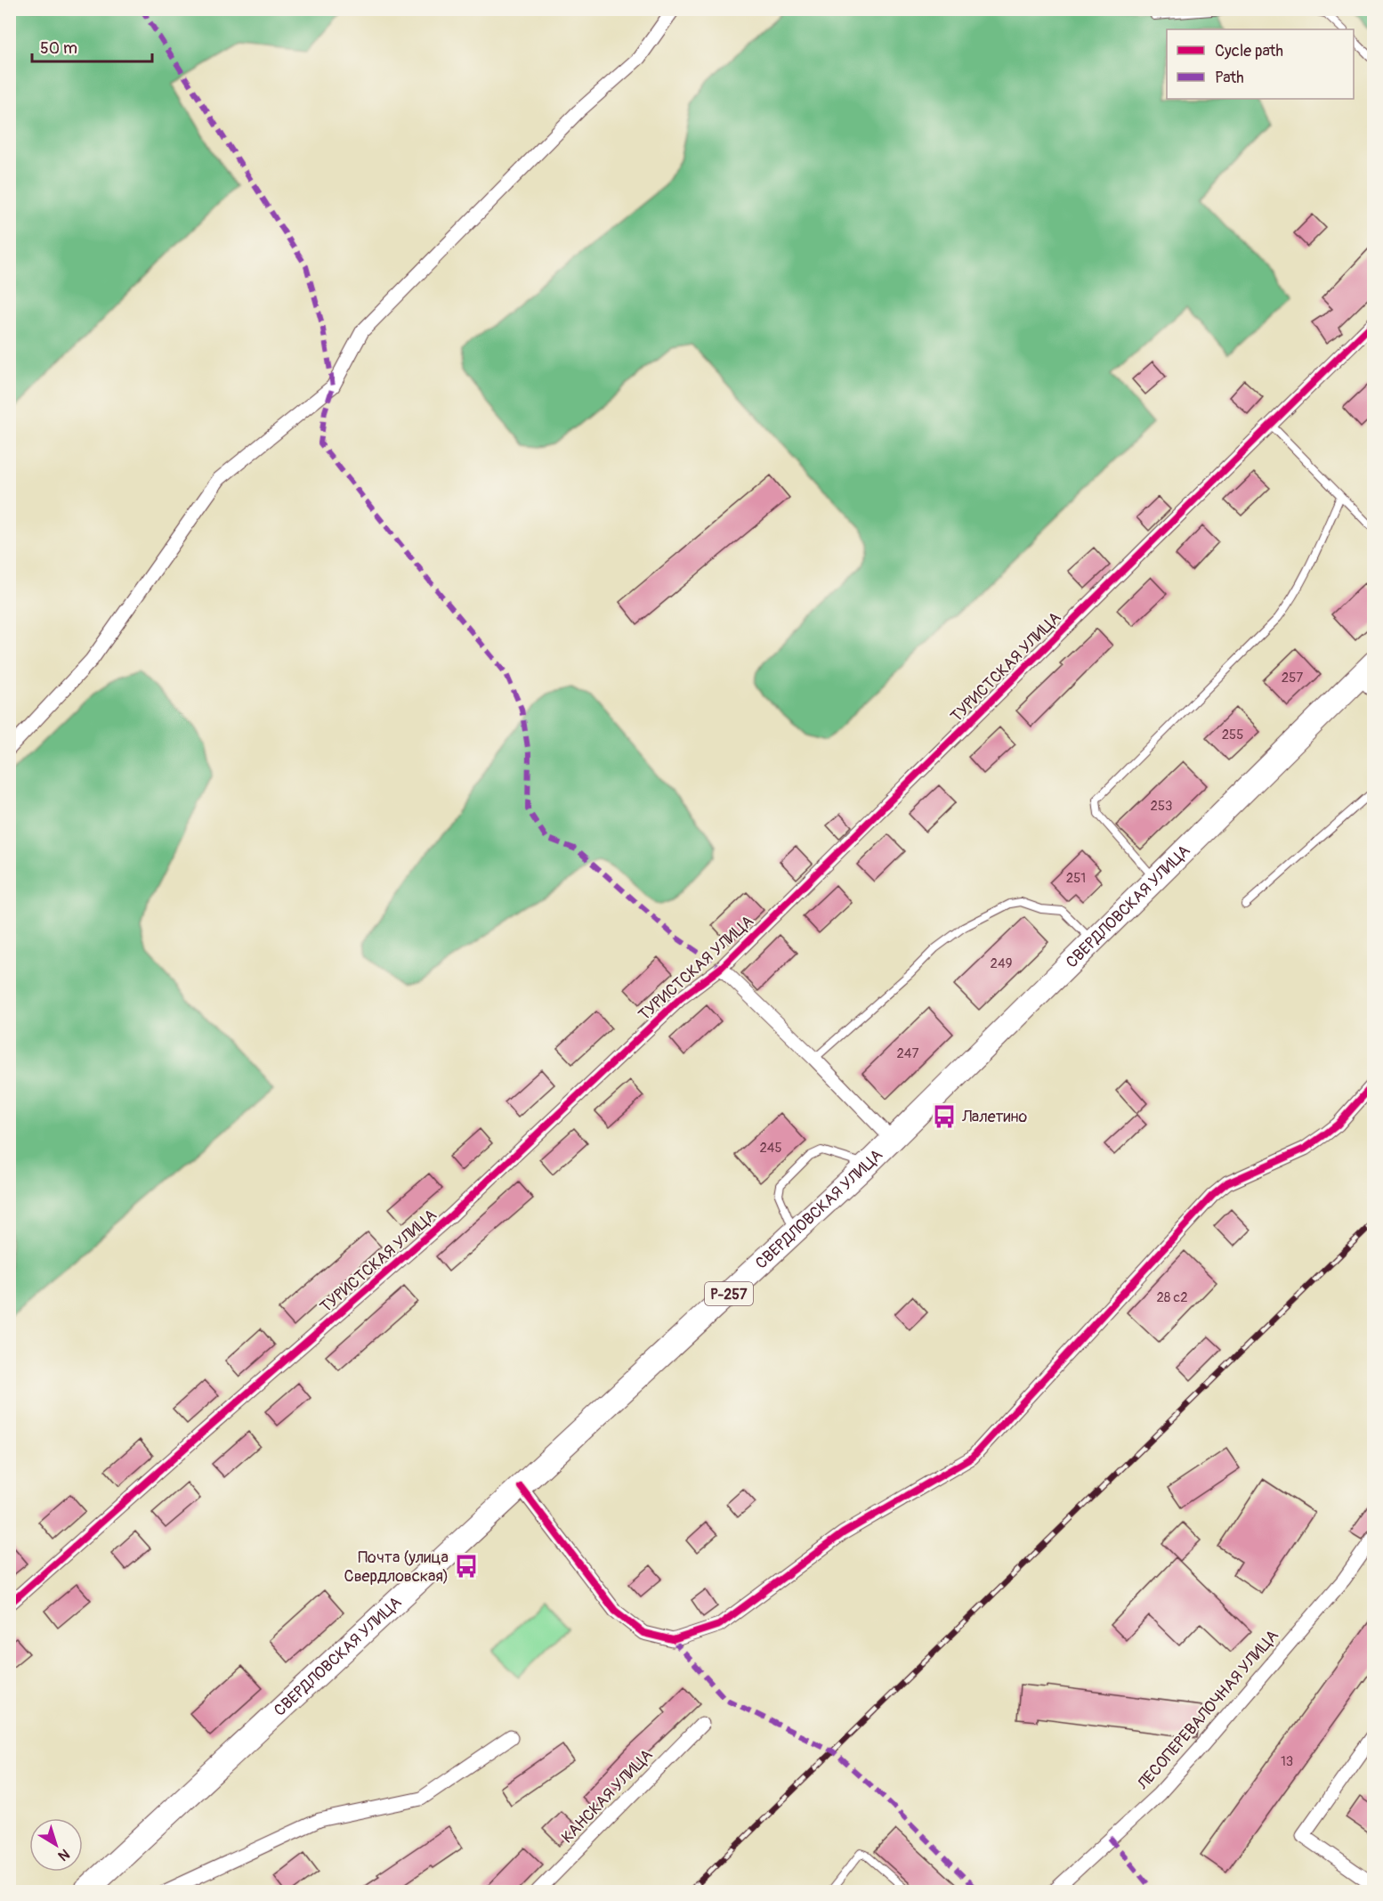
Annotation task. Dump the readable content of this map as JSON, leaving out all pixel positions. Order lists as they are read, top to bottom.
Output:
{
  "streets": {
    "highway": ["СВЕРДЛОВСКАЯ УЛИЦА", "Р-257"],
    "street": ["ТУРИСТСКАЯ УЛИЦА", "ЛЕСОПЕРЕВАЛОЧНАЯ УЛИЦА", "КАНСКАЯ УЛИЦА"]
  },
  "places": {
    "bus stop": ["Лалетино", "Почта (улица Свердловская)"]
  },
  "house_numbers": [
    "257",
    "255",
    "253",
    "251",
    "249",
    "247",
    "245",
    "28 с2",
    "13"
  ],
  "legend": ["Cycle path", "Path"],
  "scale_bar": "50 m",
  "north": "bottom right"
}
